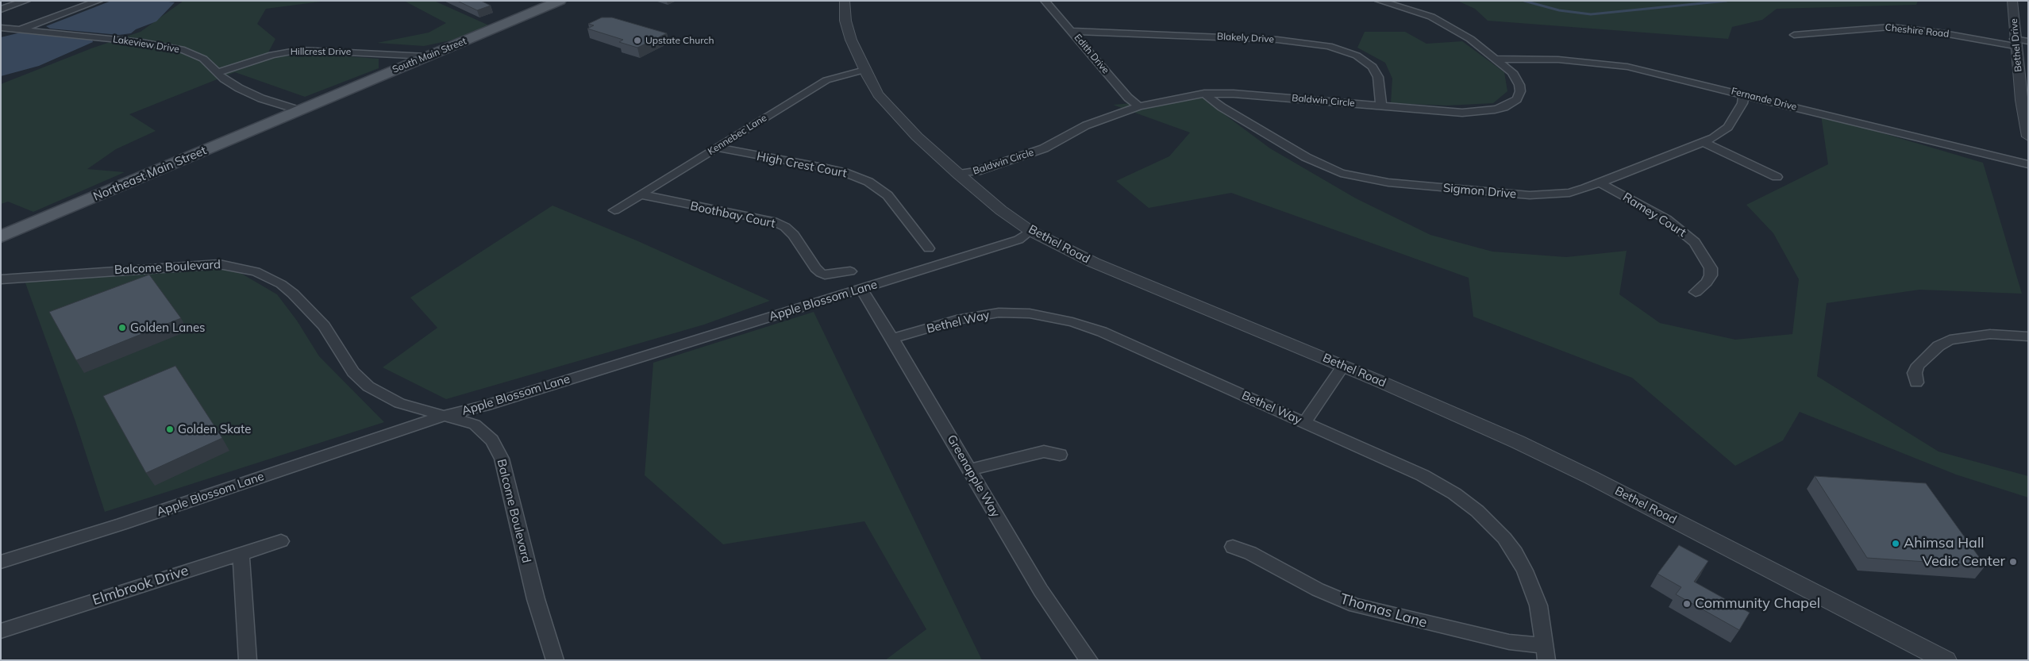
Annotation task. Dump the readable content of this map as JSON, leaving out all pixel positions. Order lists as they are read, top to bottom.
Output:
{
  "streets": {
    "main road": ["South Main Street", "Northeast Main Street"],
    "street": [
      "Cheshire Road",
      "Blakely Drive",
      "Lakeview Drive",
      "Bethel Drive",
      "Hillcrest Drive",
      "Edith Drive",
      "Fernande Drive",
      "Baldwin Circle",
      "Kennebec Lane",
      "High Crest Court",
      "Sigmon Drive",
      "Boothbay Court",
      "Ramey Court",
      "Bethel Road",
      "Balcome Boulevard",
      "Apple Blossom Lane",
      "Bethel Way",
      "Greenapple Way",
      "Elmbrook Drive",
      "Thomas Lane"
    ]
  },
  "crossings": [
    ["Cheshire Road", "Bethel Drive"],
    ["Blakely Drive", "Edith Drive"],
    ["Blakely Drive", "Baldwin Circle"],
    ["Lakeview Drive", "Hillcrest Drive"],
    ["Lakeview Drive", "South Main Street"],
    ["Lakeview Drive", "Northeast Main Street"],
    ["Hillcrest Drive", "South Main Street"],
    ["Edith Drive", "Baldwin Circle"],
    ["South Main Street", "Northeast Main Street"],
    ["Fernande Drive", "Baldwin Circle"],
    ["Fernande Drive", "Sigmon Drive"],
    ["Baldwin Circle", "Sigmon Drive"],
    ["Baldwin Circle", "Bethel Road"],
    ["Kennebec Lane", "High Crest Court"],
    ["Kennebec Lane", "Boothbay Court"],
    ["Kennebec Lane", "Bethel Road"],
    ["Sigmon Drive", "Ramey Court"],
    ["Bethel Road", "Apple Blossom Lane"],
    ["Balcome Boulevard", "Apple Blossom Lane"],
    ["Apple Blossom Lane", "Greenapple Way"],
    ["Bethel Way", "Greenapple Way"],
    ["Bethel Way", "Thomas Lane"]
  ],
  "places": [
    "Upstate Church",
    "Golden Lanes",
    "Golden Skate",
    "Ahimsa Hall",
    "Vedic Center",
    "Community Chapel"
  ]
}
